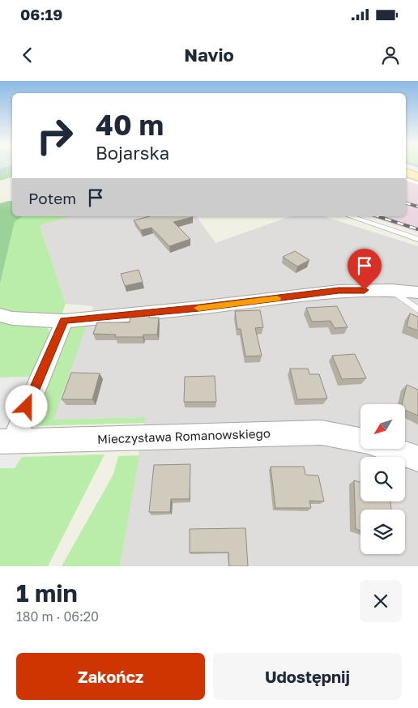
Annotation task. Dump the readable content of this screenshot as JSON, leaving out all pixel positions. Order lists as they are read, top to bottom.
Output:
{
  "streets": {
    "street": ["Mieczysława Romanowskiego"]
  },
  "north": "bottom left",
  "page": {
    "status": "06:19",
    "header": "Navio",
    "turn": ["40 m", "Bojarska"],
    "then": "Potem",
    "heading": ["1 min", "180 m · 06:20"],
    "buttons": ["Zakończ", "Udostępnij"]
  }
}
